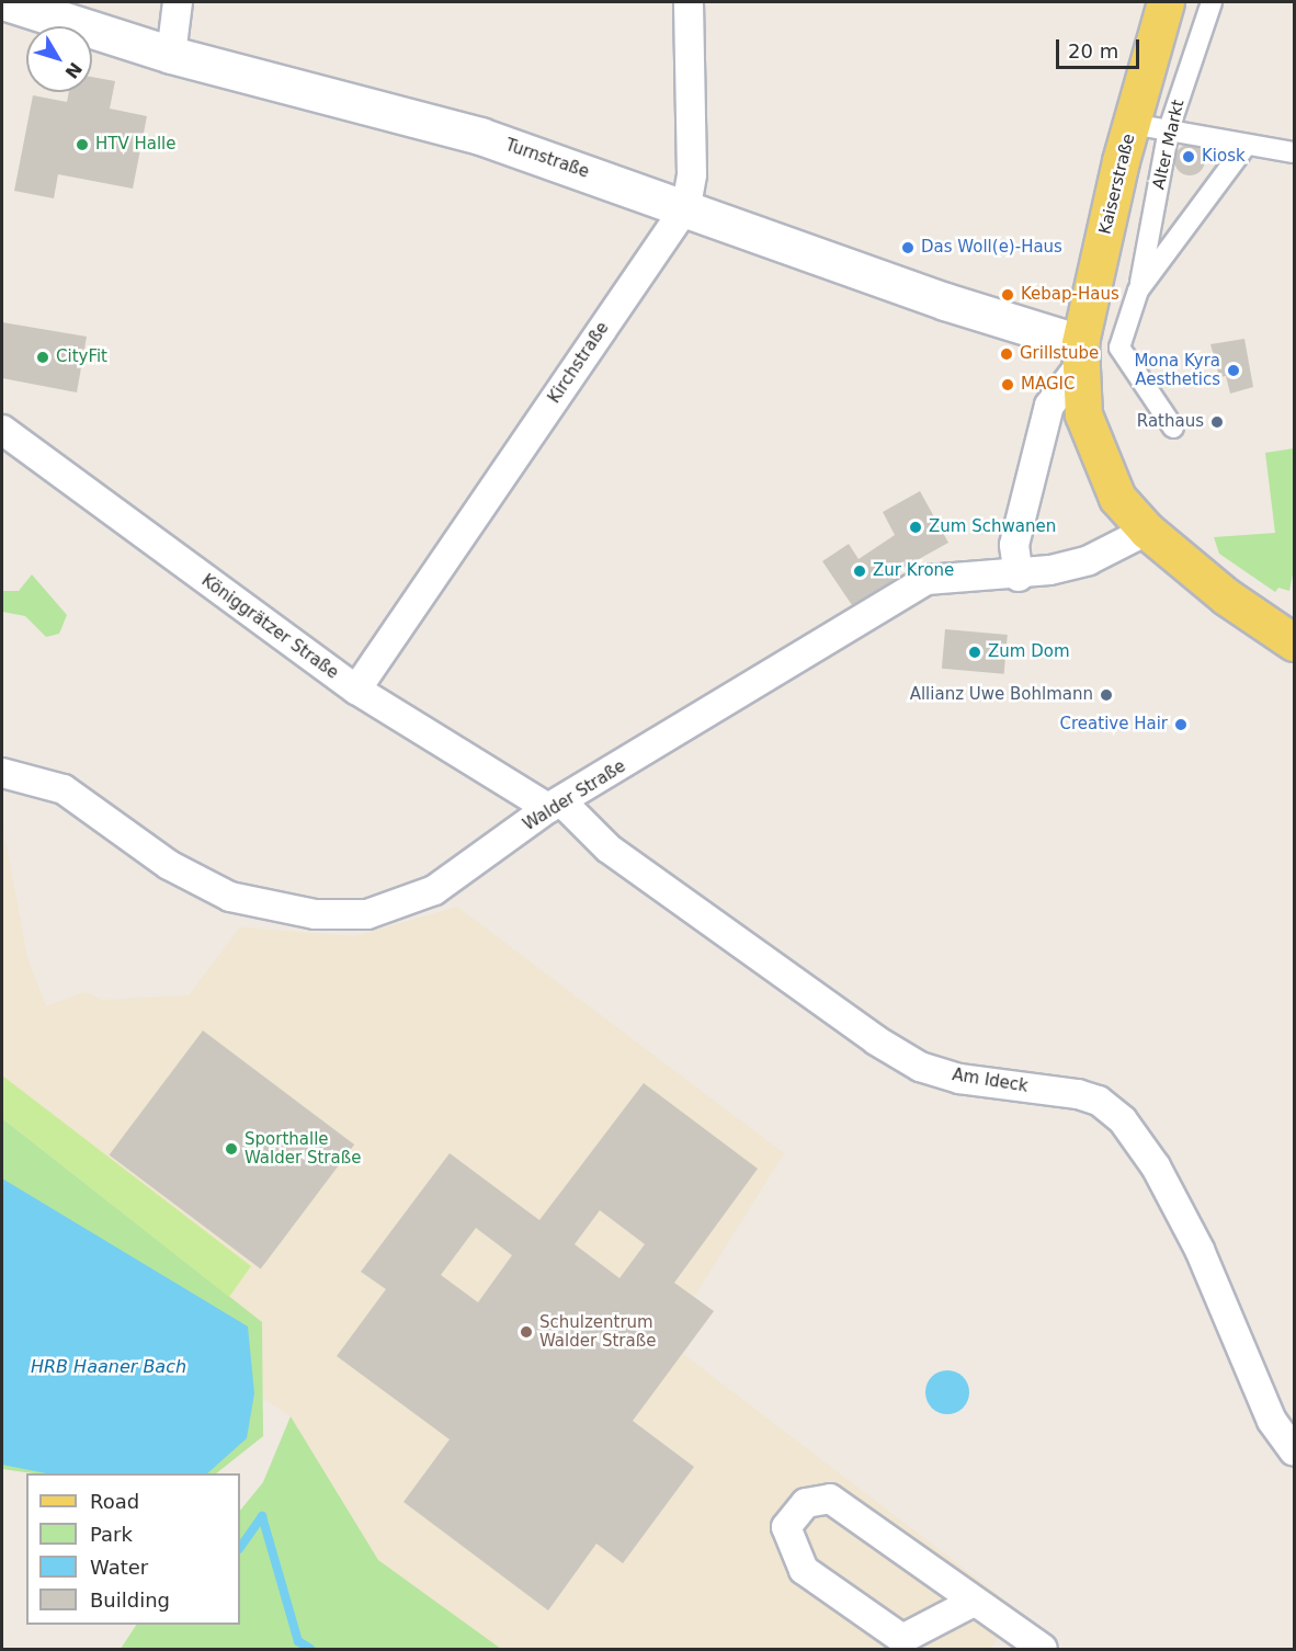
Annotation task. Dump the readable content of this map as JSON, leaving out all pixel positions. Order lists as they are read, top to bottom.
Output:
{
  "streets": {
    "main road": ["Turnstraße", "Kaiserstraße"],
    "street": [
      "Alter Markt",
      "Kirchstraße",
      "Königgrätzer Straße",
      "Walder Straße",
      "Am Ideck"
    ]
  },
  "crossings": [
    ["Turnstraße", "Kaiserstraße"],
    ["Turnstraße", "Kirchstraße"],
    ["Kaiserstraße", "Walder Straße"],
    ["Kirchstraße", "Königgrätzer Straße"],
    ["Königgrätzer Straße", "Walder Straße"],
    ["Königgrätzer Straße", "Am Ideck"],
    ["Walder Straße", "Am Ideck"]
  ],
  "water": ["HRB Haaner Bach"],
  "places": [
    "HTV Halle",
    "Kiosk",
    "Das Woll(e)-Haus",
    "Kebap-Haus",
    "Grillstube",
    "CityFit",
    "Mona Kyra Aesthetics",
    "MAGIC",
    "Rathaus",
    "Zum Schwanen",
    "Zur Krone",
    "Zum Dom",
    "Allianz Uwe Bohlmann",
    "Creative Hair",
    "Sporthalle Walder Straße",
    "Schulzentrum Walder Straße"
  ],
  "legend": [
    "Road",
    "Park",
    "Water",
    "Building"
  ],
  "scale_bar": "20 m",
  "north": "bottom right"
}
